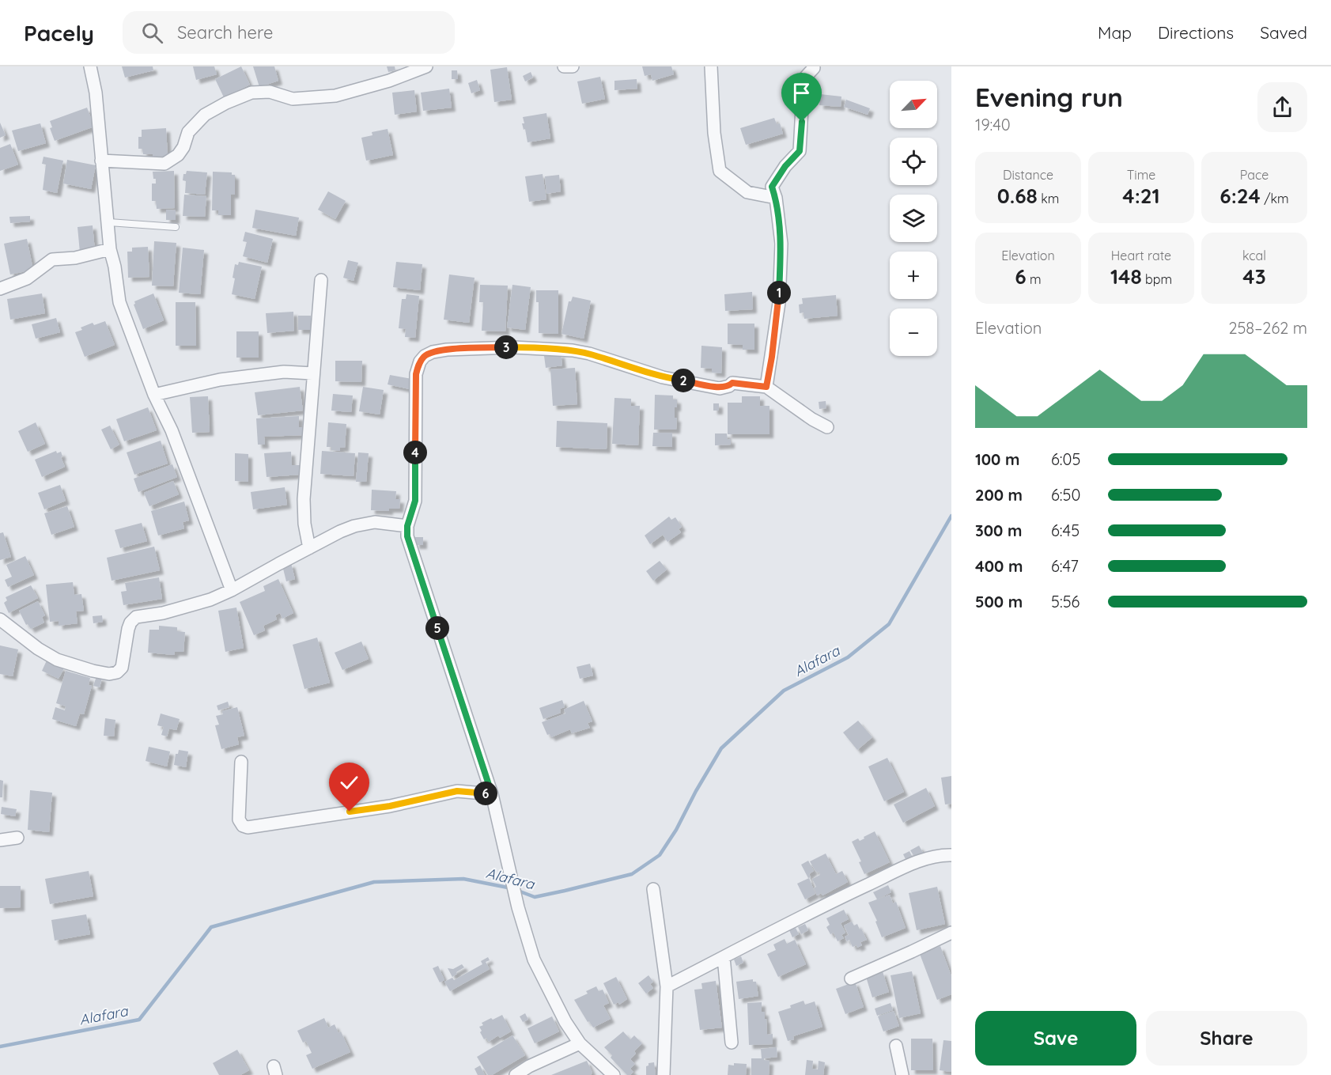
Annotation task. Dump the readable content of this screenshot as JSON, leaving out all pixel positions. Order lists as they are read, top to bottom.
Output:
{
  "water": ["Alafara"],
  "north": "top right",
  "page": {
    "header": "Pacely",
    "search": "Search here",
    "nav": ["Map", "Directions", "Saved"],
    "heading": ["Evening run", "19:40"],
    "map_buttons": ["+", "−"],
    "stats": [
      ["Distance", "0.68 km"],
      ["Time", "4:21"],
      ["Pace", "6:24 /km"],
      ["Elevation", "6 m"],
      ["Heart rate", "148 bpm"],
      ["kcal", "43"]
    ],
    "pins": [
      "1",
      "3",
      "2",
      "4",
      "5",
      "6"
    ],
    "chart": ["Elevation", "258–262 m"],
    "list": [
      {
        "name": "100 m",
        "note": "6:05"
      },
      {
        "name": "200 m",
        "note": "6:50"
      },
      {
        "name": "300 m",
        "note": "6:45"
      },
      {
        "name": "400 m",
        "note": "6:47"
      },
      {
        "name": "500 m",
        "note": "5:56"
      }
    ],
    "buttons": ["Save", "Share"]
  }
}
